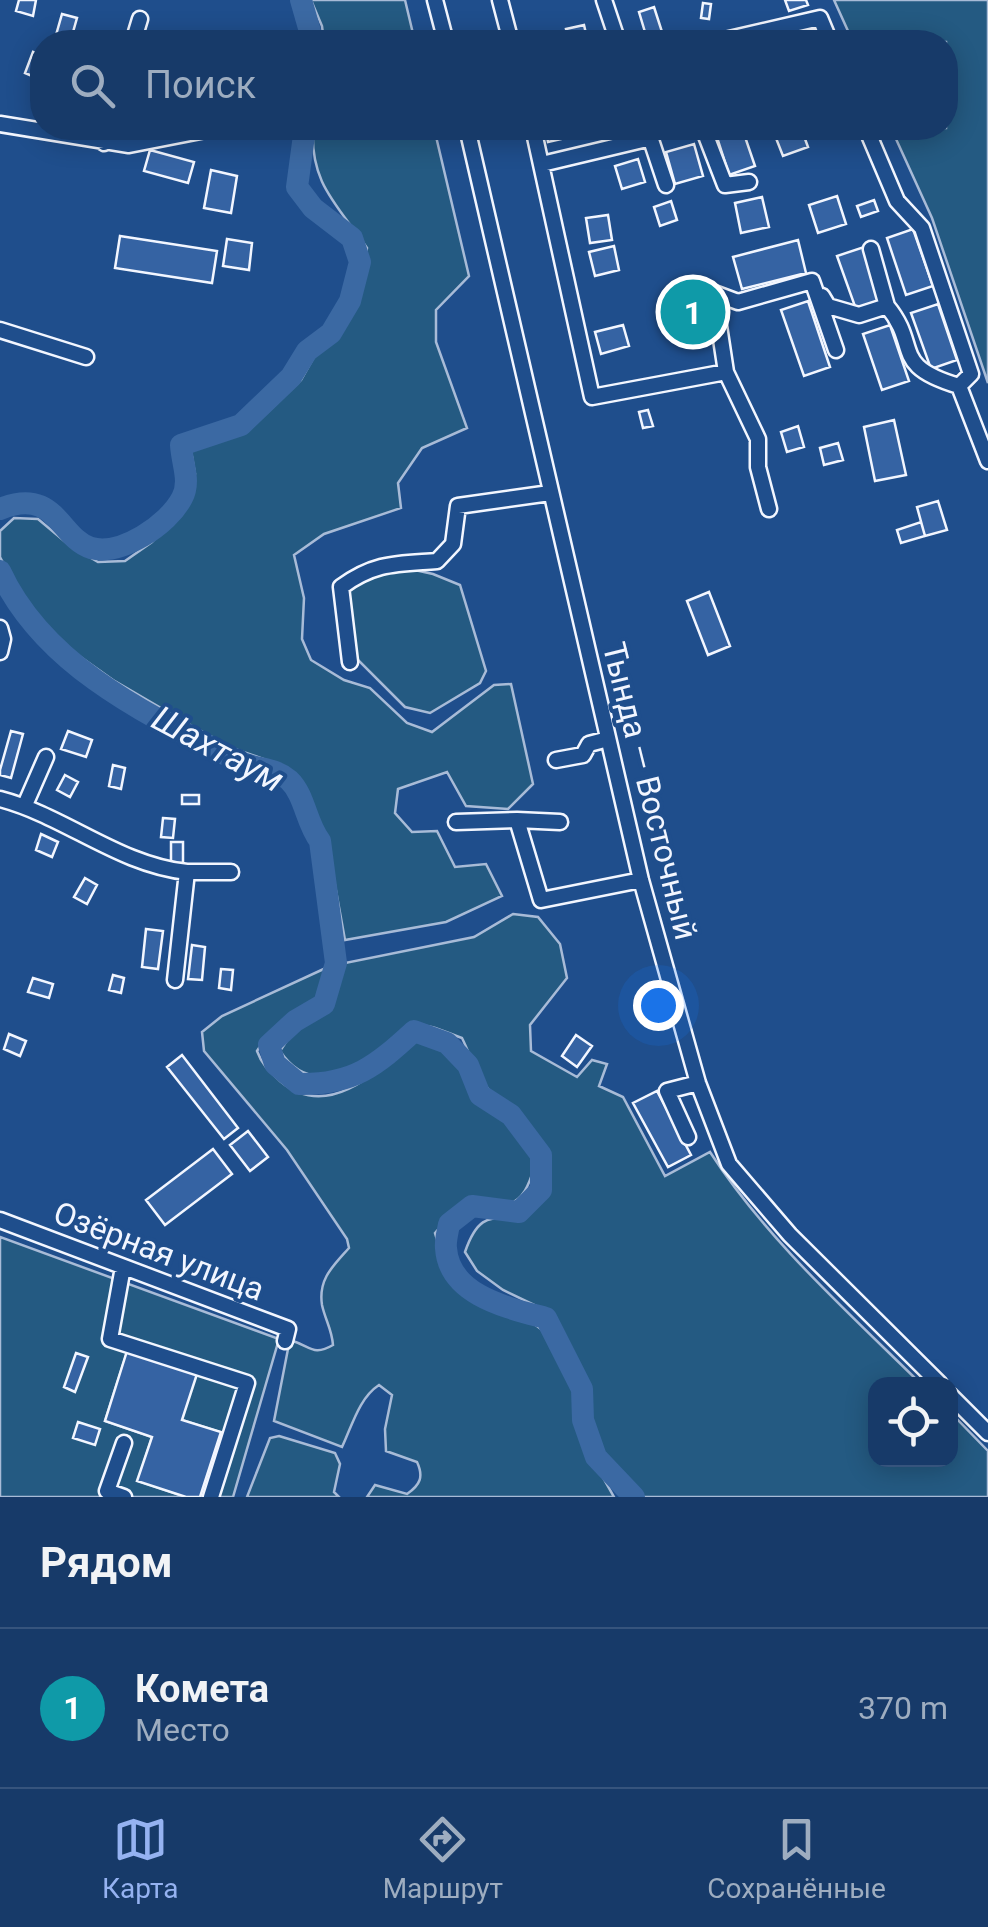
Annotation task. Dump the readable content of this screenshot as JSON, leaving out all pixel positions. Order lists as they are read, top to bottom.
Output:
{
  "streets": {
    "street": ["Тында — Восточный", "Озёрная улица"]
  },
  "water": ["Шахтаум"],
  "page": {
    "search": "Поиск",
    "pins": "1",
    "heading": "Рядом",
    "list": [
      {
        "mark": "1",
        "name": "Комета",
        "note": "Место",
        "value": "370 m"
      }
    ],
    "nav": ["Карта", "Маршрут", "Сохранённые"]
  }
}
